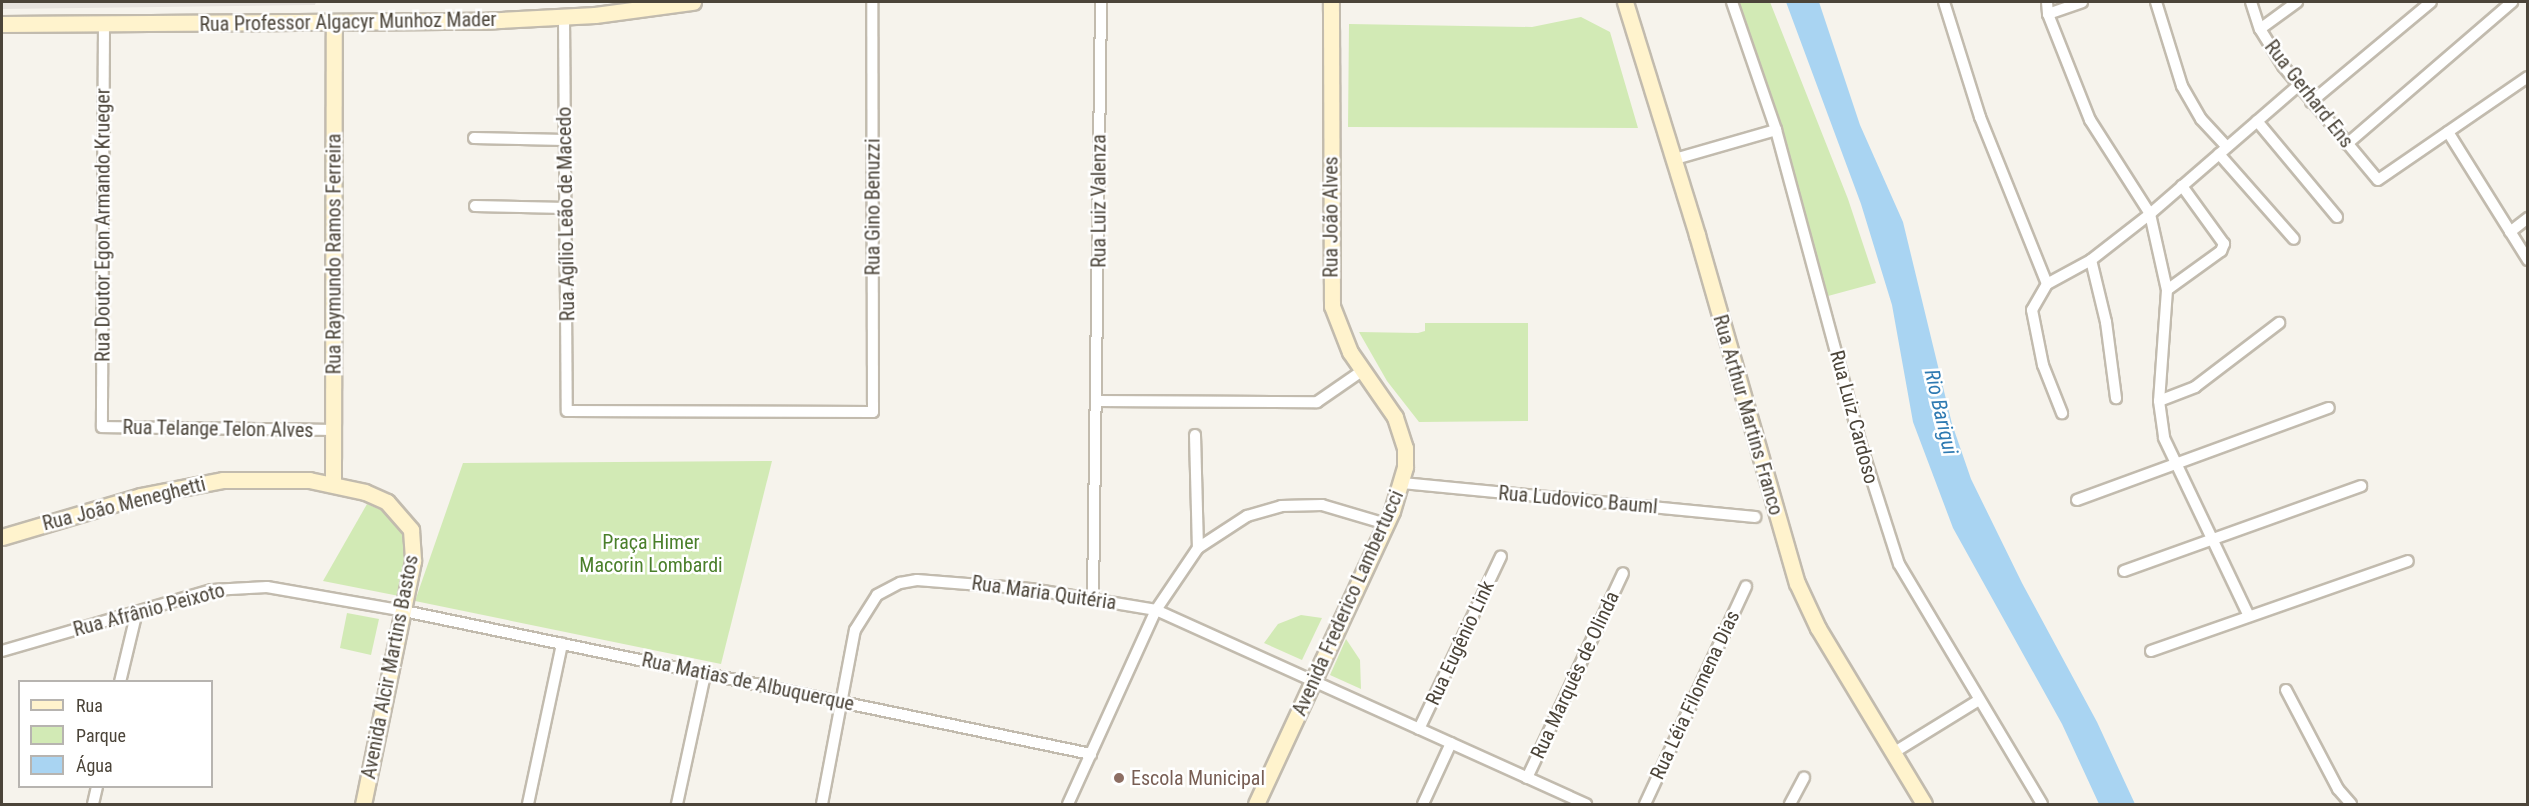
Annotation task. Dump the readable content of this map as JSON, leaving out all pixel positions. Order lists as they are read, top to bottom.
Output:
{
  "streets": {
    "street": [
      "Rua Professor Algacyr Munhoz Mader",
      "Rua Gerhard Ens",
      "Rua Luiz Valenza",
      "Rua Gino Benuzzi",
      "Rua Agílio Leão de Macedo",
      "Rua João Alves",
      "Rua Doutor Egon Armando Krueger",
      "Rua Raymundo Ramos Ferreira",
      "Rua Arthur Martins Franco",
      "Rua Luiz Cardoso",
      "Rua Telange Telon Alves",
      "Rua Ludovico Bauml",
      "Rua João Meneghetti",
      "Rua Maria Quitéria",
      "Avenida Frederico Lambertucci",
      "Rua Afrânio Peixoto",
      "Rua Eugênio Link",
      "Avenida Alcir Martins Bastos",
      "Rua Marquês de Olinda",
      "Rua Matias de Albuquerque",
      "Rua Léia Filomena Dias"
    ]
  },
  "crossings": [
    ["Rua Professor Algacyr Munhoz Mader", "Rua Agílio Leão de Macedo"],
    ["Rua Professor Algacyr Munhoz Mader", "Rua Doutor Egon Armando Krueger"],
    ["Rua Professor Algacyr Munhoz Mader", "Rua Raymundo Ramos Ferreira"],
    ["Rua Luiz Valenza", "Rua Maria Quitéria"],
    ["Rua Gino Benuzzi", "Rua Agílio Leão de Macedo"],
    ["Rua João Alves", "Avenida Frederico Lambertucci"],
    ["Rua Doutor Egon Armando Krueger", "Rua Telange Telon Alves"],
    ["Rua Raymundo Ramos Ferreira", "Rua Telange Telon Alves"],
    ["Rua Raymundo Ramos Ferreira", "Rua João Meneghetti"],
    ["Rua Ludovico Bauml", "Avenida Frederico Lambertucci"],
    ["Rua João Meneghetti", "Avenida Alcir Martins Bastos"],
    ["Rua Maria Quitéria", "Avenida Frederico Lambertucci"],
    ["Rua Maria Quitéria", "Rua Eugênio Link"],
    ["Rua Maria Quitéria", "Rua Marquês de Olinda"],
    ["Rua Maria Quitéria", "Rua Matias de Albuquerque"],
    ["Rua Afrânio Peixoto", "Avenida Alcir Martins Bastos"],
    ["Rua Afrânio Peixoto", "Rua Matias de Albuquerque"],
    ["Avenida Alcir Martins Bastos", "Rua Matias de Albuquerque"]
  ],
  "water": ["Rio Barigui"],
  "parks": ["Praça Himer Macorin Lombardi"],
  "places": ["Escola Municipal"],
  "legend": ["Rua", "Parque", "Água"]
}
